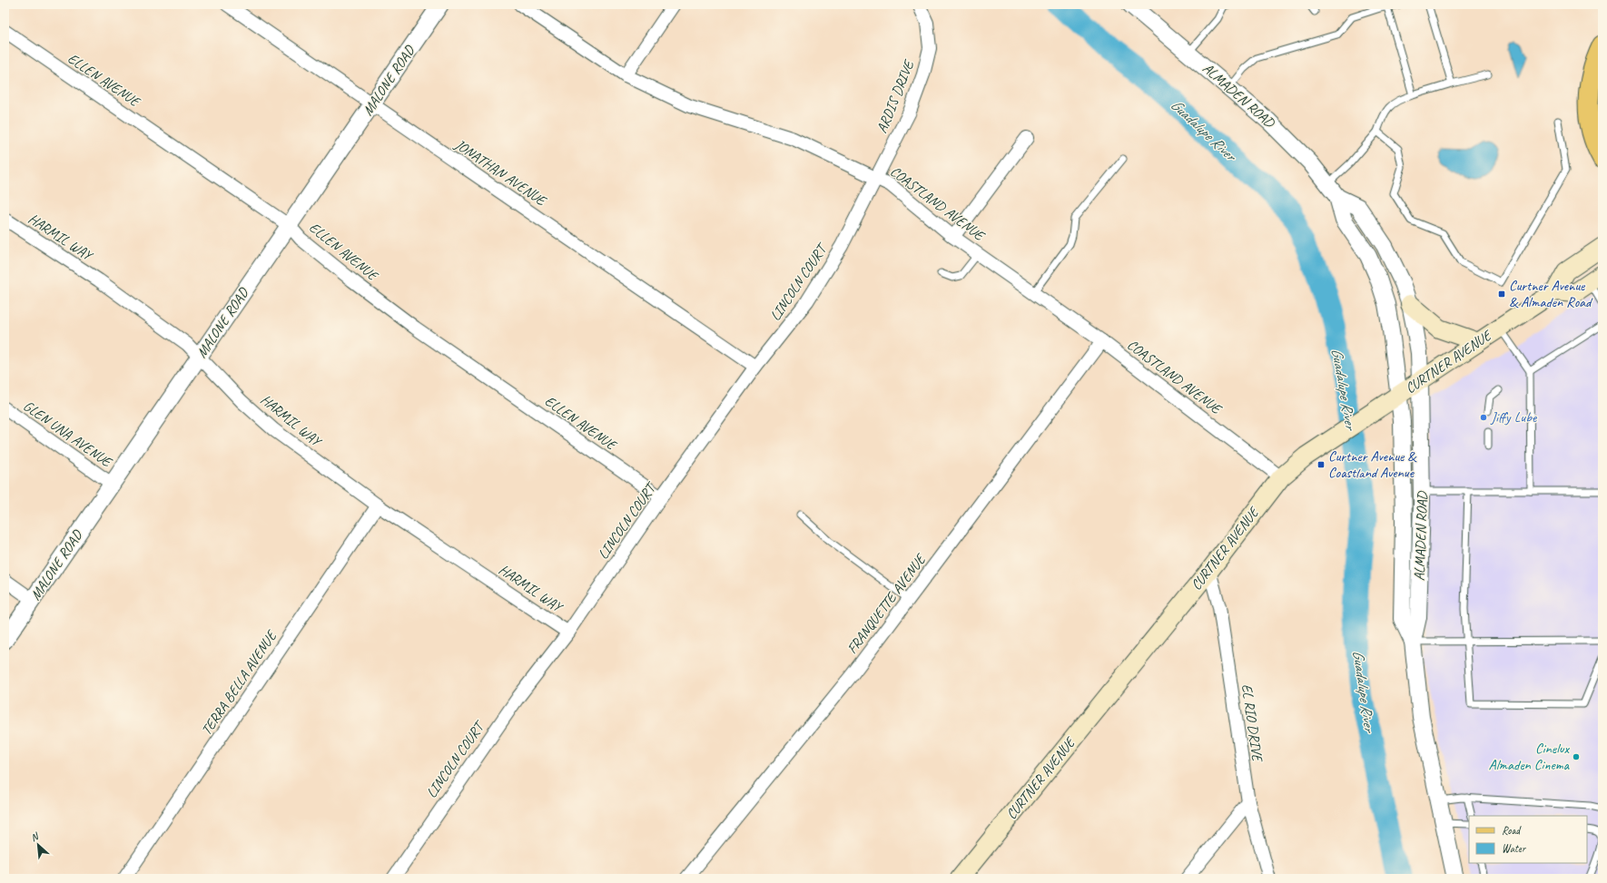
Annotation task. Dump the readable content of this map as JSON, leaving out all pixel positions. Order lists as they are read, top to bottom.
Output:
{
  "streets": {
    "main road": ["CURTNER AVENUE"],
    "street": [
      "ELLEN AVENUE",
      "MALONE ROAD",
      "ALMADEN ROAD",
      "ARDIS DRIVE",
      "JONATHAN AVENUE",
      "COASTLAND AVENUE",
      "HARMIL WAY",
      "LINCOLN COURT",
      "GLEN UNA AVENUE",
      "FRANQUETTE AVENUE",
      "TERRA BELLA AVENUE",
      "EL RIO DRIVE"
    ]
  },
  "crossings": [
    ["ELLEN AVENUE", "MALONE ROAD"],
    ["ELLEN AVENUE", "LINCOLN COURT"],
    ["MALONE ROAD", "JONATHAN AVENUE"],
    ["MALONE ROAD", "HARMIL WAY"],
    ["MALONE ROAD", "GLEN UNA AVENUE"],
    ["ALMADEN ROAD", "CURTNER AVENUE"],
    ["ARDIS DRIVE", "COASTLAND AVENUE"],
    ["ARDIS DRIVE", "LINCOLN COURT"],
    ["JONATHAN AVENUE", "LINCOLN COURT"],
    ["COASTLAND AVENUE", "LINCOLN COURT"],
    ["COASTLAND AVENUE", "CURTNER AVENUE"],
    ["COASTLAND AVENUE", "FRANQUETTE AVENUE"],
    ["HARMIL WAY", "LINCOLN COURT"],
    ["HARMIL WAY", "TERRA BELLA AVENUE"],
    ["CURTNER AVENUE", "EL RIO DRIVE"]
  ],
  "water": ["Guadalupe River"],
  "places": {
    "transit": ["Curtner Avenue & Almaden Road", "Curtner Avenue & Coastland Avenue"],
    "other": ["Jiffy Lube", "Cinelux Almaden Cinema"]
  },
  "legend": ["Road", "Water"],
  "north": "top left"
}
